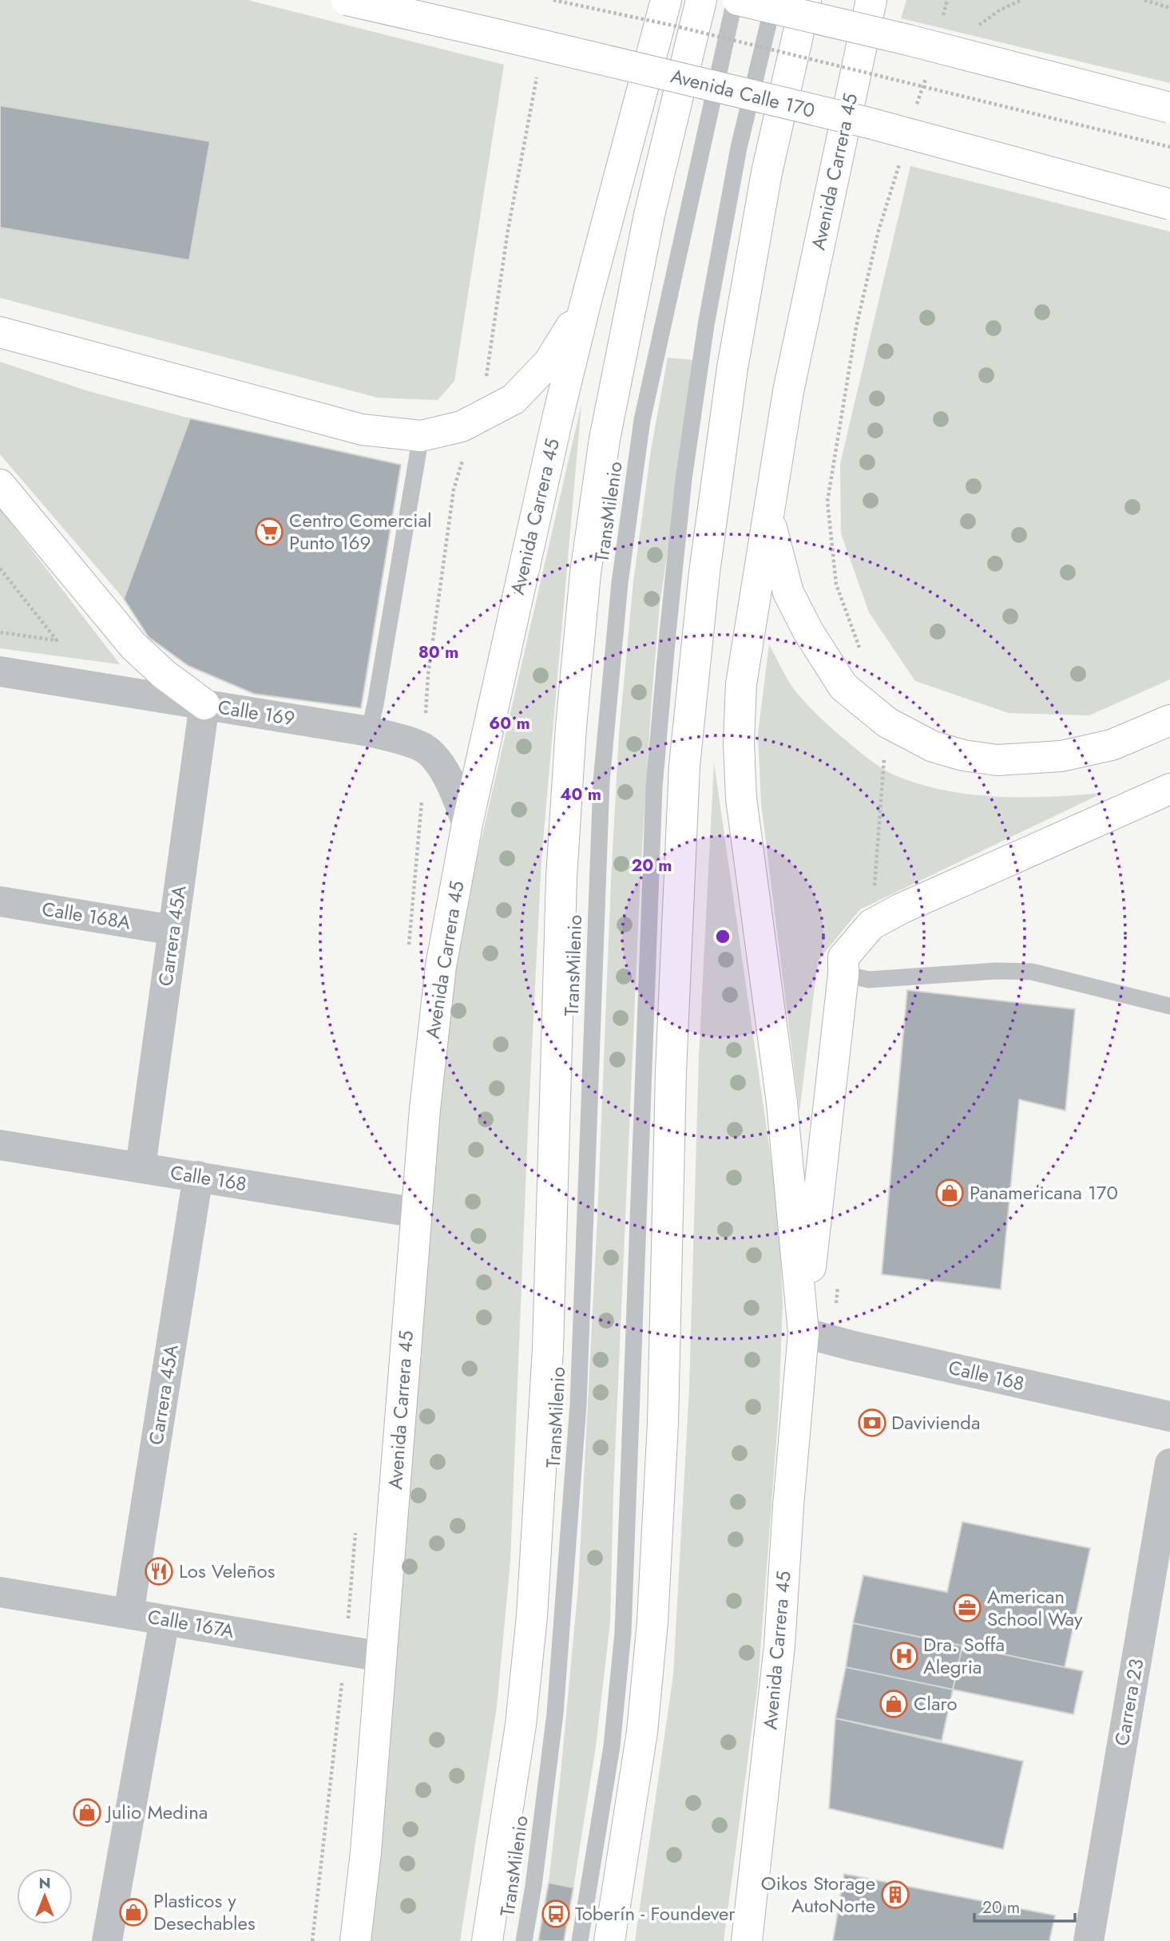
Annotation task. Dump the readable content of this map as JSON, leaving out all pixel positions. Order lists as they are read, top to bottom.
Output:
{
  "streets": {
    "main road": ["Avenida Calle 170", "Avenida Carrera 45"],
    "street": [
      "Calle 169",
      "Calle 168A",
      "Carrera 45A",
      "Calle 168",
      "Calle 167A",
      "Carrera 23"
    ],
    "lane": ["TransMilenio"]
  },
  "crossings": [
    ["Avenida Carrera 45", "Calle 169"],
    ["Avenida Carrera 45", "Calle 168"],
    ["Avenida Carrera 45", "Calle 167A"],
    ["Calle 169", "Carrera 45A"],
    ["Calle 168A", "Carrera 45A"],
    ["Carrera 45A", "Calle 168"],
    ["Carrera 45A", "Calle 167A"]
  ],
  "places": {
    "supermarket": ["Centro Comercial Punto 169"],
    "shop": [
      "Panamericana 170",
      "Claro",
      "Julio Medina",
      "Plasticos y Desechables"
    ],
    "bank": ["Davivienda"],
    "restaurant": ["Los Veleños"],
    "office": ["American School Way"],
    "hospital": ["Dra. Soffa Alegria"],
    "building": ["Oikos Storage AutoNorte"],
    "bus stop": ["Toberín - Foundever"]
  },
  "scale_bar": "20 m",
  "north": "top",
  "rings": [
    "80 m",
    "60 m",
    "40 m",
    "20 m"
  ]
}
